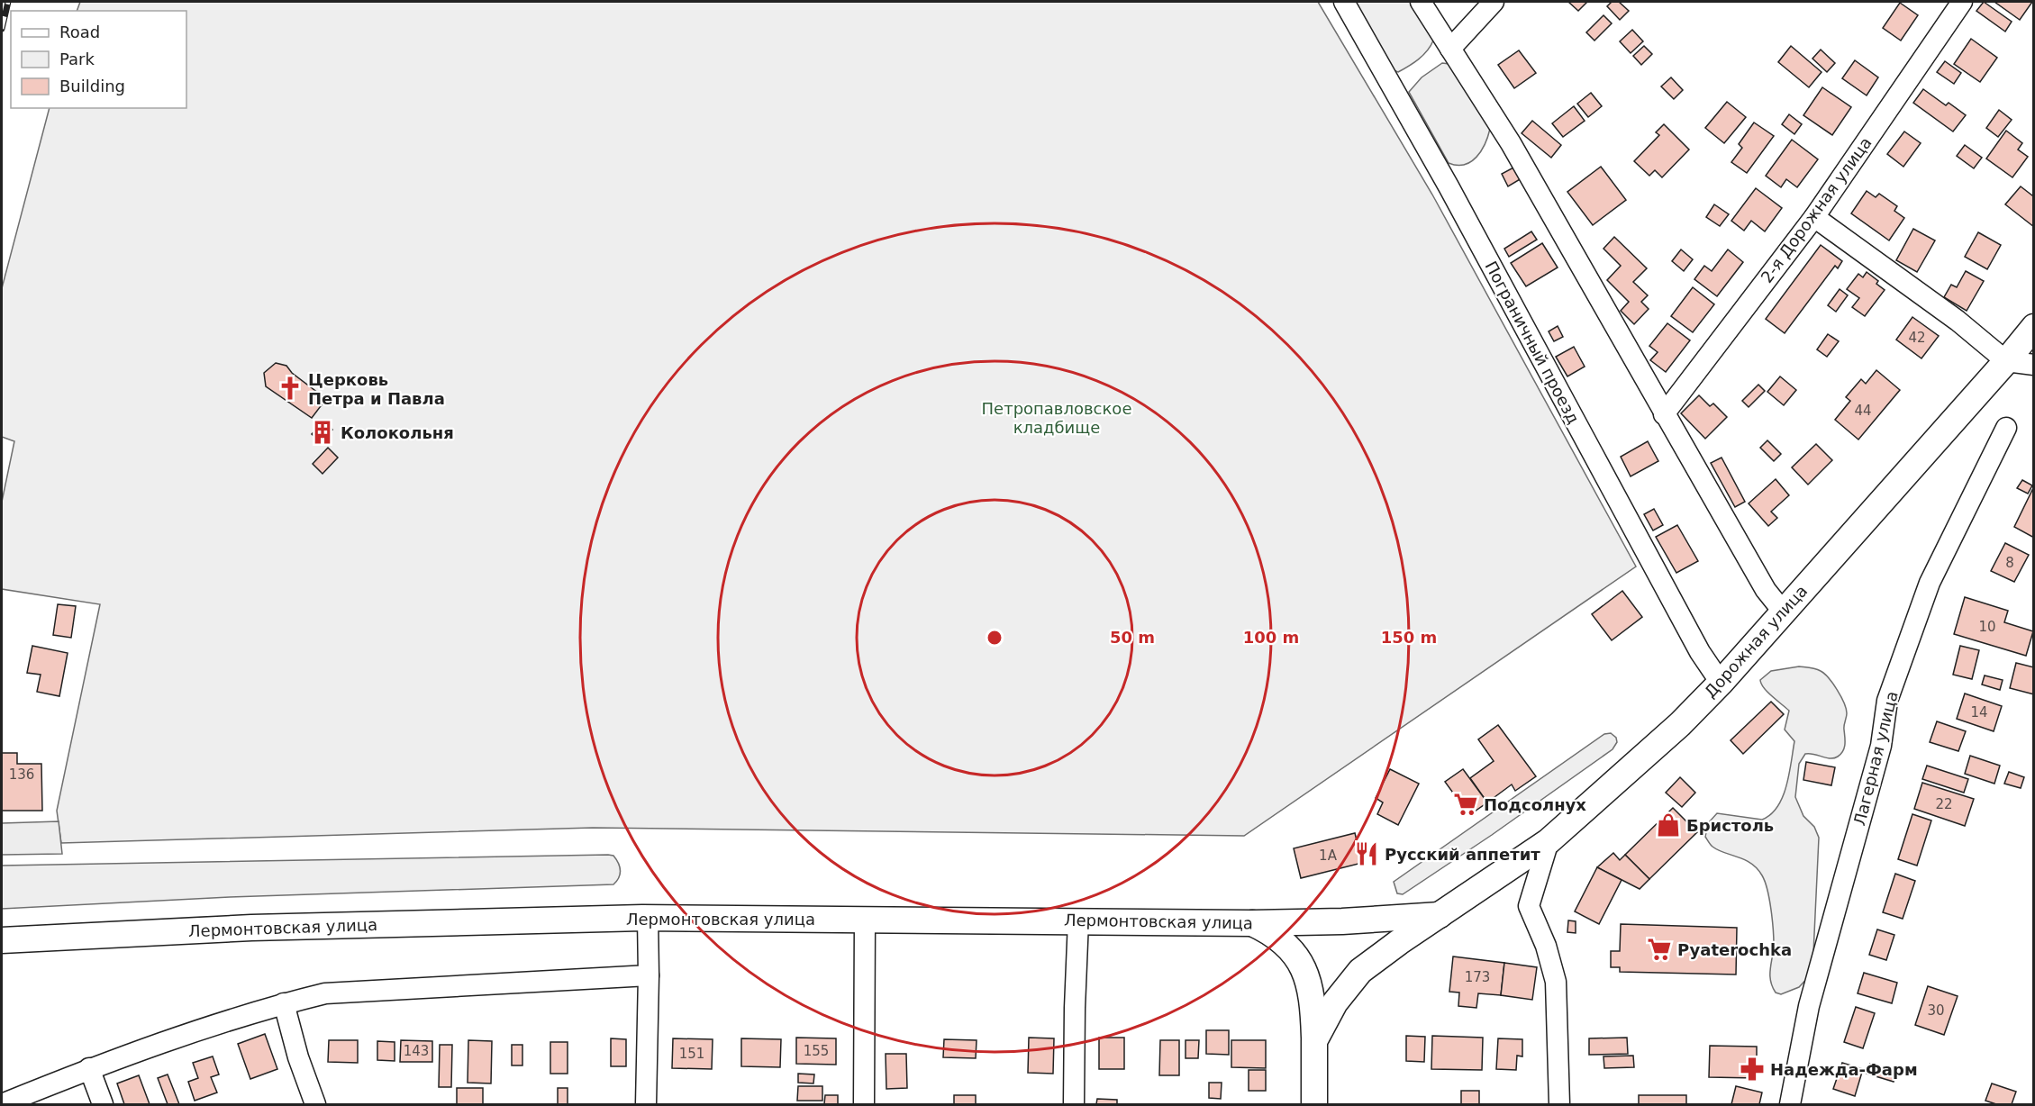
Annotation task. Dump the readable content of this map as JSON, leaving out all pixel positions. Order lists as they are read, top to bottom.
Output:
{
  "streets": {
    "main road": ["Дорожная улица", "Лермонтовская улица"],
    "street": ["2-я Дорожная улица", "Пограничный проезд", "Лагерная улица"]
  },
  "crossings": [
    ["Пограничный проезд", "Дорожная улица"],
    ["Дорожная улица", "Лермонтовская улица"]
  ],
  "parks": ["Петропавловское кладбище"],
  "places": {
    "church": ["Церковь Петра и Павла"],
    "building": ["Колокольня"],
    "supermarket": ["Подсолнух", "Pyaterochka"],
    "shop": ["Бристоль"],
    "restaurant": ["Русский аппетит"],
    "pharmacy": ["Надежда-Фарм"]
  },
  "house_numbers": [
    "42",
    "44",
    "8",
    "10",
    "14",
    "136",
    "22",
    "1А",
    "173",
    "30",
    "143",
    "155",
    "151"
  ],
  "legend": ["Road", "Park", "Building"],
  "rings": ["50 m", "100 m", "150 m"]
}
